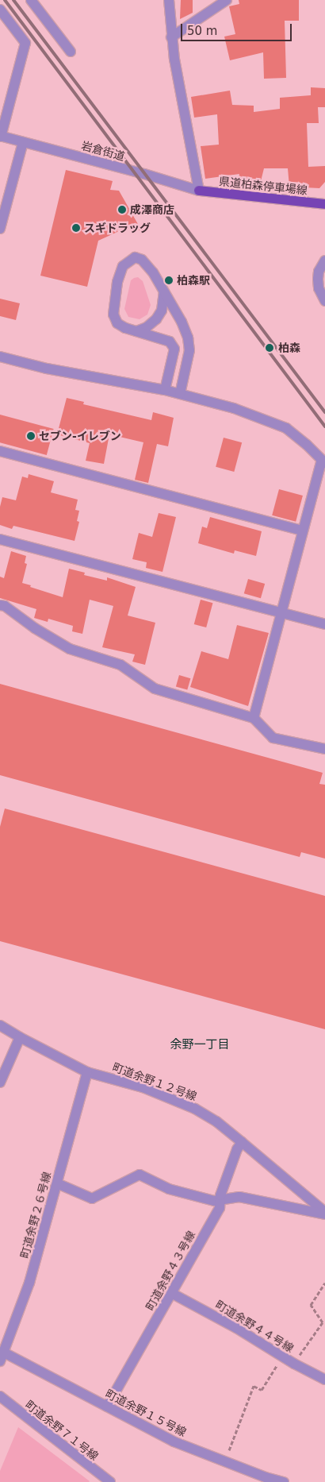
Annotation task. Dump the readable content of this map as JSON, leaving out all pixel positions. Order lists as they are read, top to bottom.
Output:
{
  "streets": {
    "main road": ["県道柏森停車場線"],
    "street": [
      "岩倉街道",
      "町道余野１２号線",
      "町道余野２６号線",
      "町道余野４３号線",
      "町道余野４４号線",
      "町道余野１５号線",
      "町道余野７１号線"
    ]
  },
  "crossings": [
    ["岩倉街道", "県道柏森停車場線"],
    ["町道余野１２号線", "町道余野２６号線"],
    ["町道余野１２号線", "町道余野４３号線"],
    ["町道余野２６号線", "町道余野１５号線"],
    ["町道余野４３号線", "町道余野４４号線"],
    ["町道余野４３号線", "町道余野１５号線"]
  ],
  "districts": ["余野一丁目"],
  "places": [
    "成澤商店",
    "スギドラッグ",
    "柏森駅",
    "柏森",
    "セブン-イレブン"
  ],
  "scale_bar": "50 m"
}
